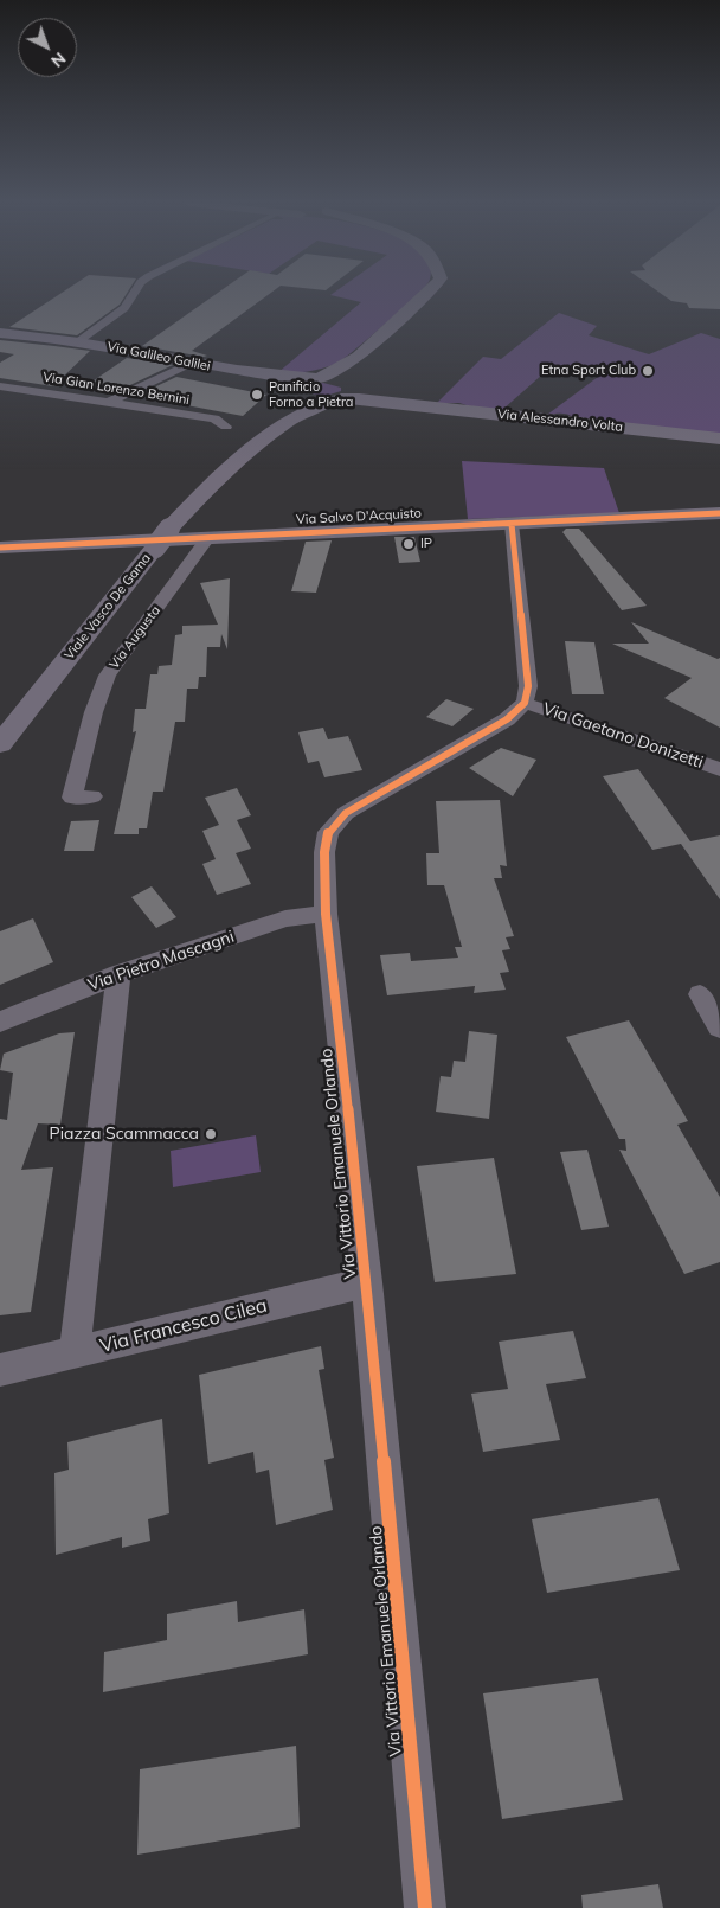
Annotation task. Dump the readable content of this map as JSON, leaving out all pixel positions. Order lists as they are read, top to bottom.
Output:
{
  "streets": {
    "street": [
      "Via Galileo Galilei",
      "Via Gian Lorenzo Bernini",
      "Via Alessandro Volta",
      "Via Salvo D'Acquisto",
      "Viale Vasco De Gama",
      "Via Augusta",
      "Via Gaetano Donizetti",
      "Via Pietro Mascagni",
      "Via Vittorio Emanuele Orlando",
      "Via Francesco Cilea"
    ]
  },
  "crossings": [
    ["Via Alessandro Volta", "Viale Vasco De Gama"],
    ["Via Salvo D'Acquisto", "Via Augusta"],
    ["Via Gaetano Donizetti", "Via Vittorio Emanuele Orlando"],
    ["Via Pietro Mascagni", "Via Vittorio Emanuele Orlando"],
    ["Via Vittorio Emanuele Orlando", "Via Francesco Cilea"]
  ],
  "places": [
    "Etna Sport Club",
    "Panificio Forno a Pietra",
    "IP",
    "Piazza Scammacca"
  ],
  "north": "bottom right"
}
